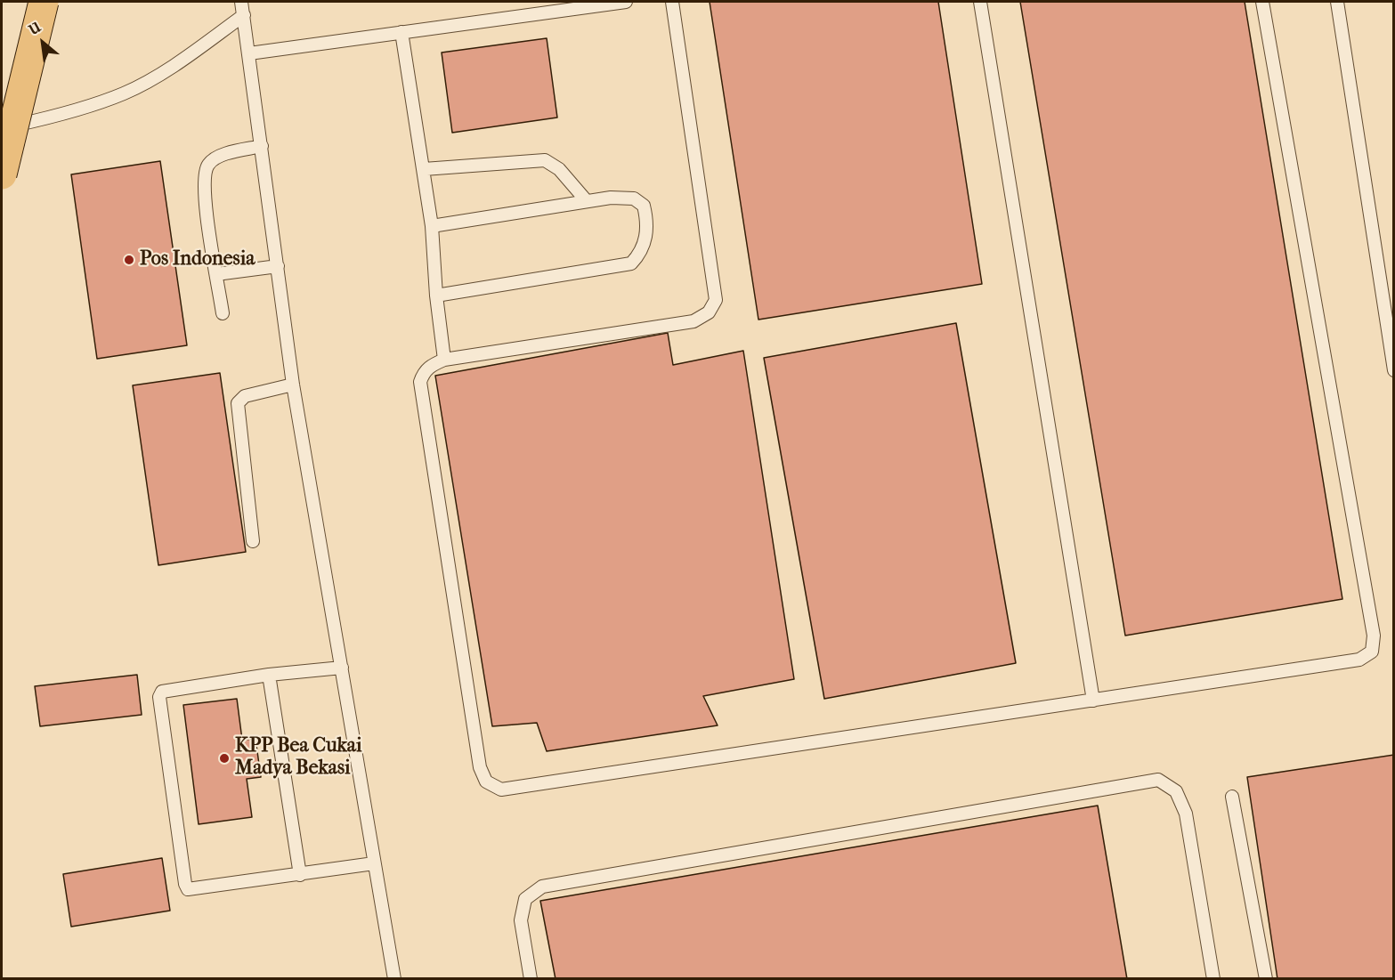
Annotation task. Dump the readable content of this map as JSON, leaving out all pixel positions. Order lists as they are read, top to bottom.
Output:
{
  "places": ["Pos Indonesia", "KPP Bea Cukai Madya Bekasi"],
  "north": "top left"
}
